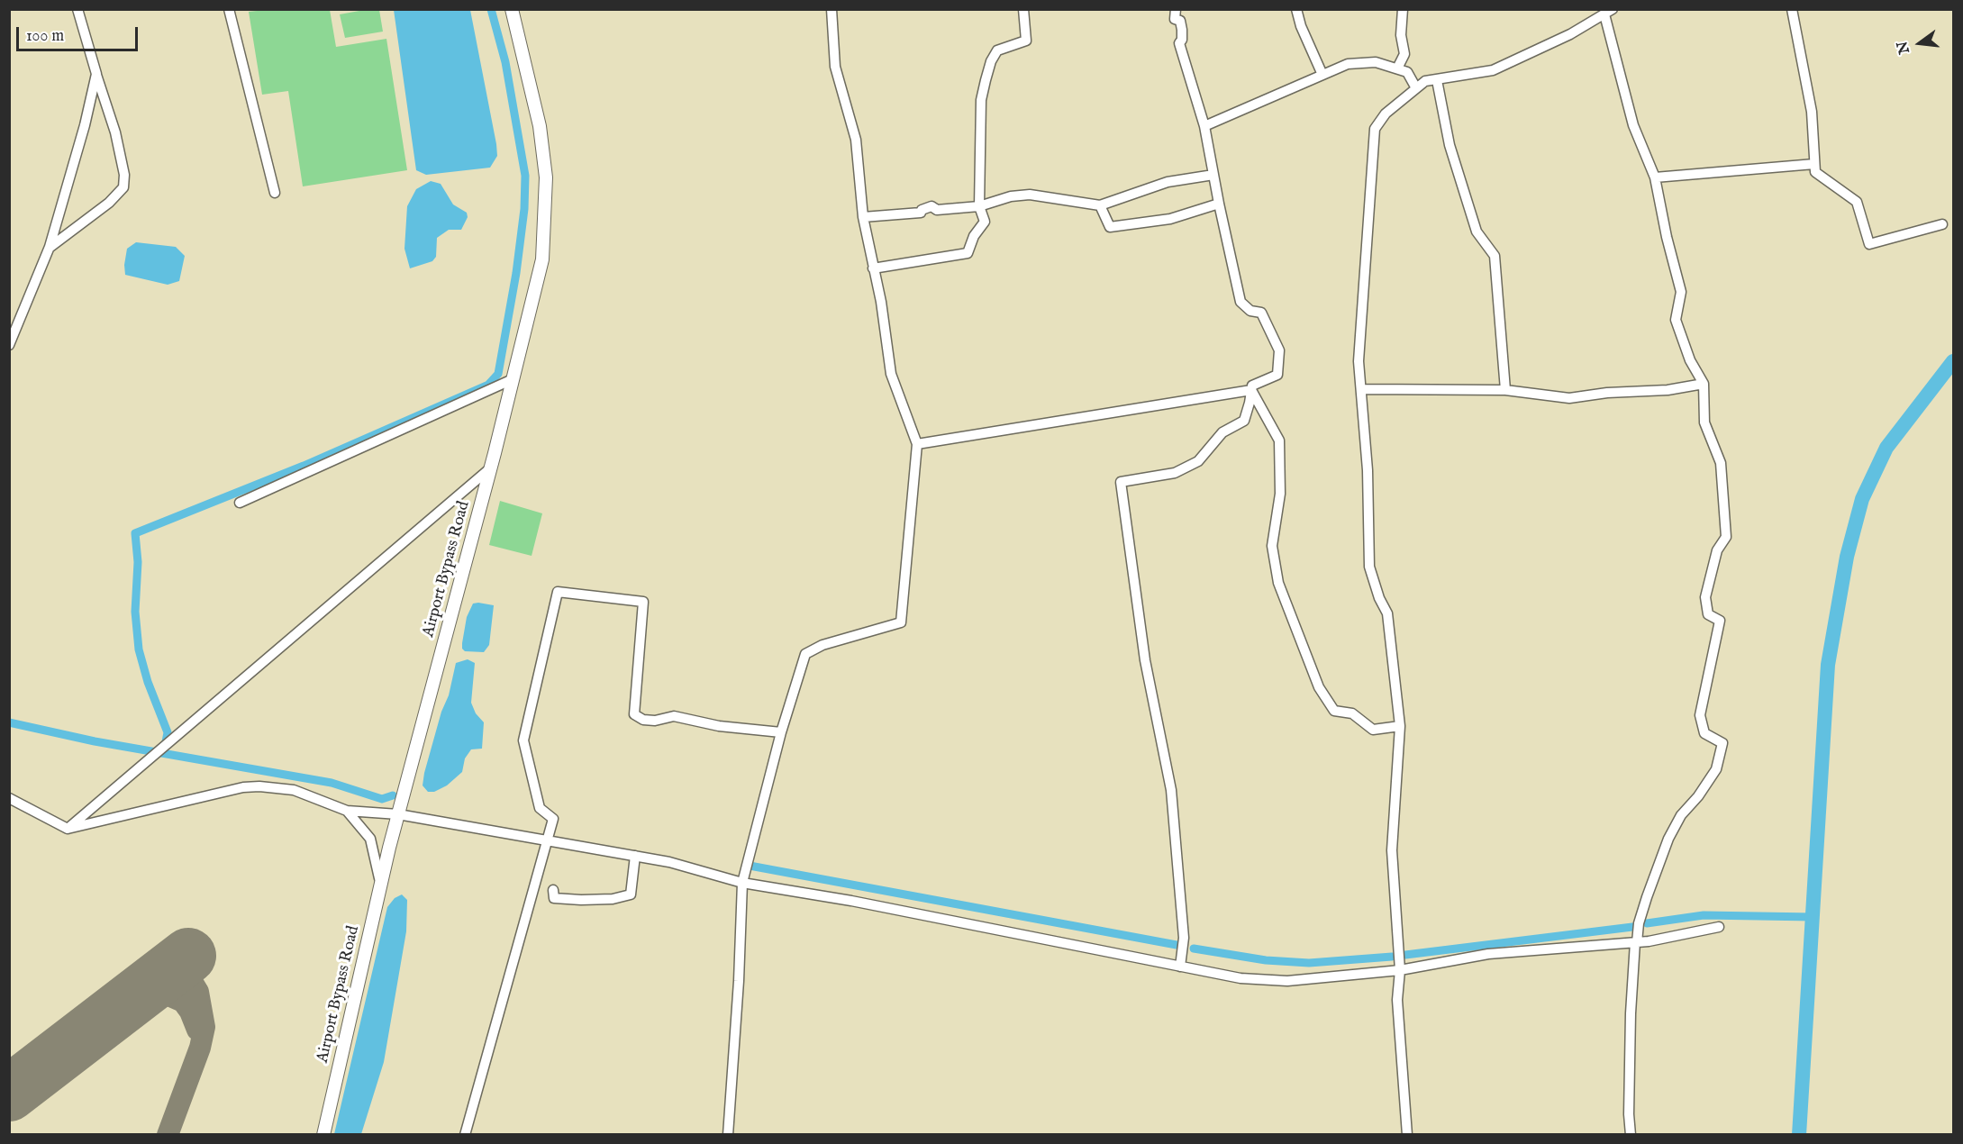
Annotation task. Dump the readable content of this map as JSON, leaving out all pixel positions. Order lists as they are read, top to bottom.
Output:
{
  "streets": {
    "street": ["Airport Bypass Road"]
  },
  "scale_bar": "100 m",
  "north": "left"
}
